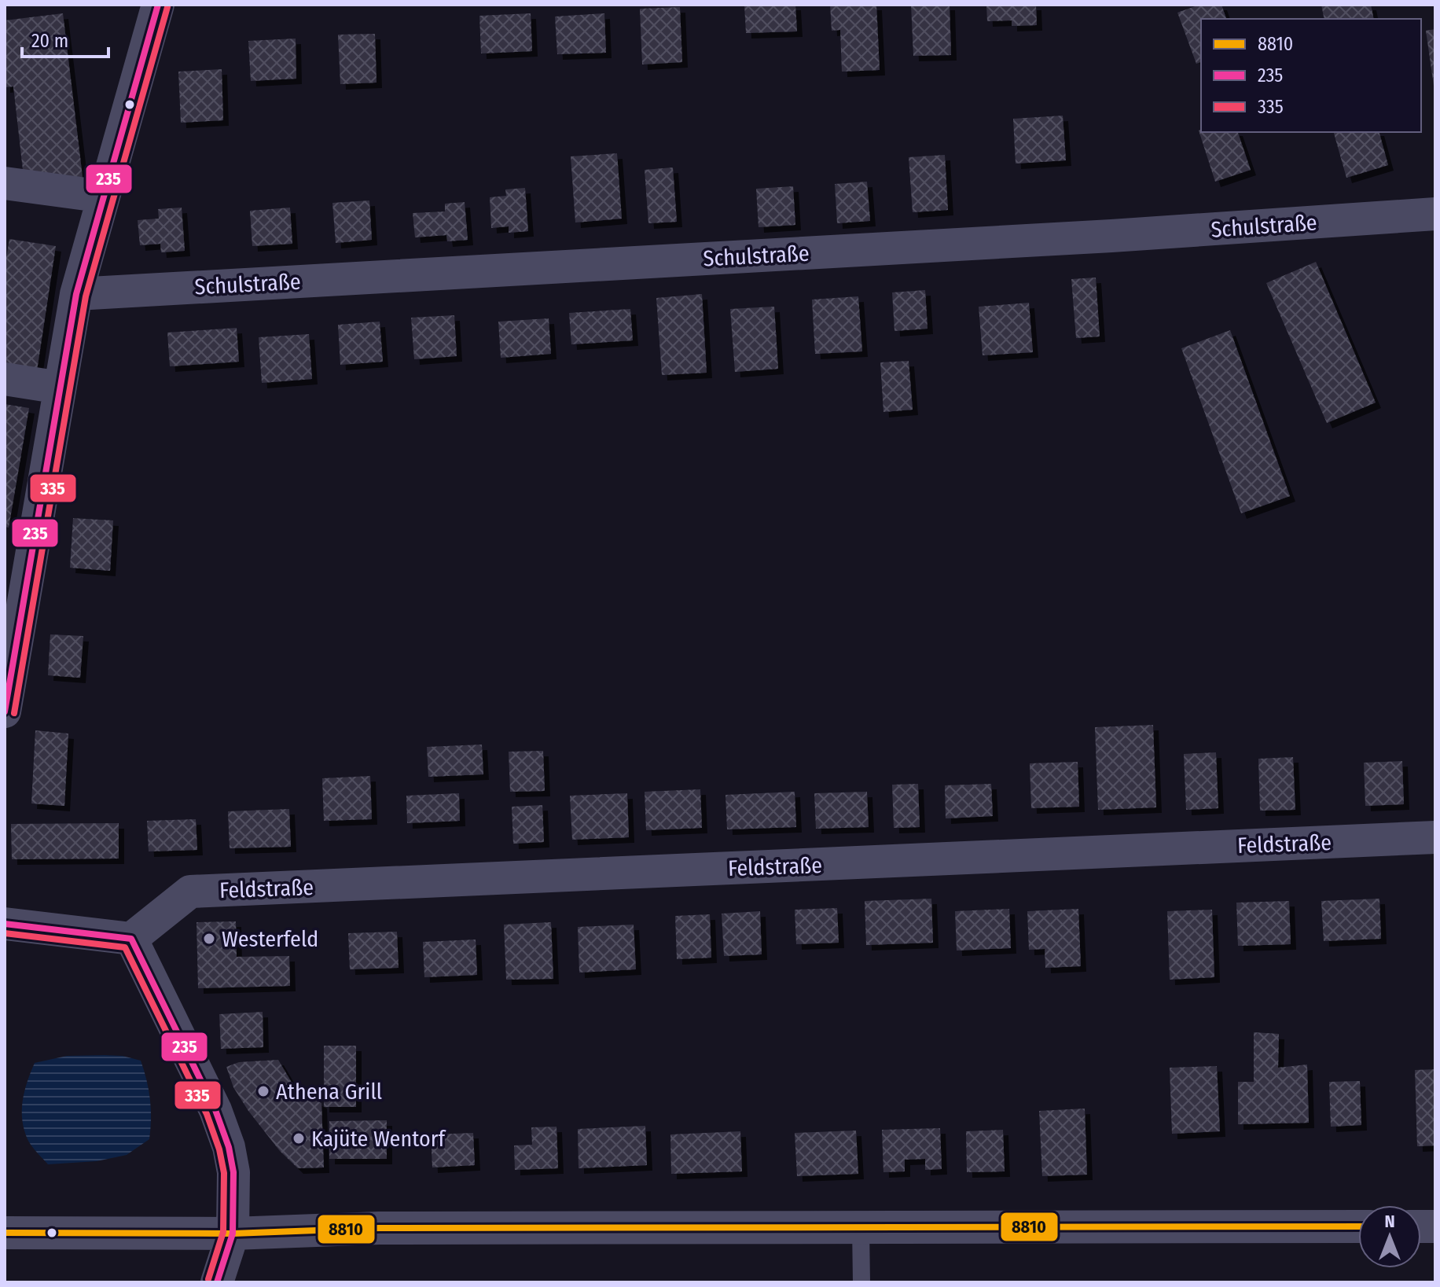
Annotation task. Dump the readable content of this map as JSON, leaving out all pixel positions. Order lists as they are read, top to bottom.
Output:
{
  "streets": {
    "street": ["Schulstraße", "Feldstraße"]
  },
  "places": ["Westerfeld", "Athena Grill", "Kajüte Wentorf"],
  "lines": ["transit line 235", "transit line 335", "transit line 8810"],
  "legend": ["8810", "235", "335"],
  "scale_bar": "20 m",
  "north": "top"
}
